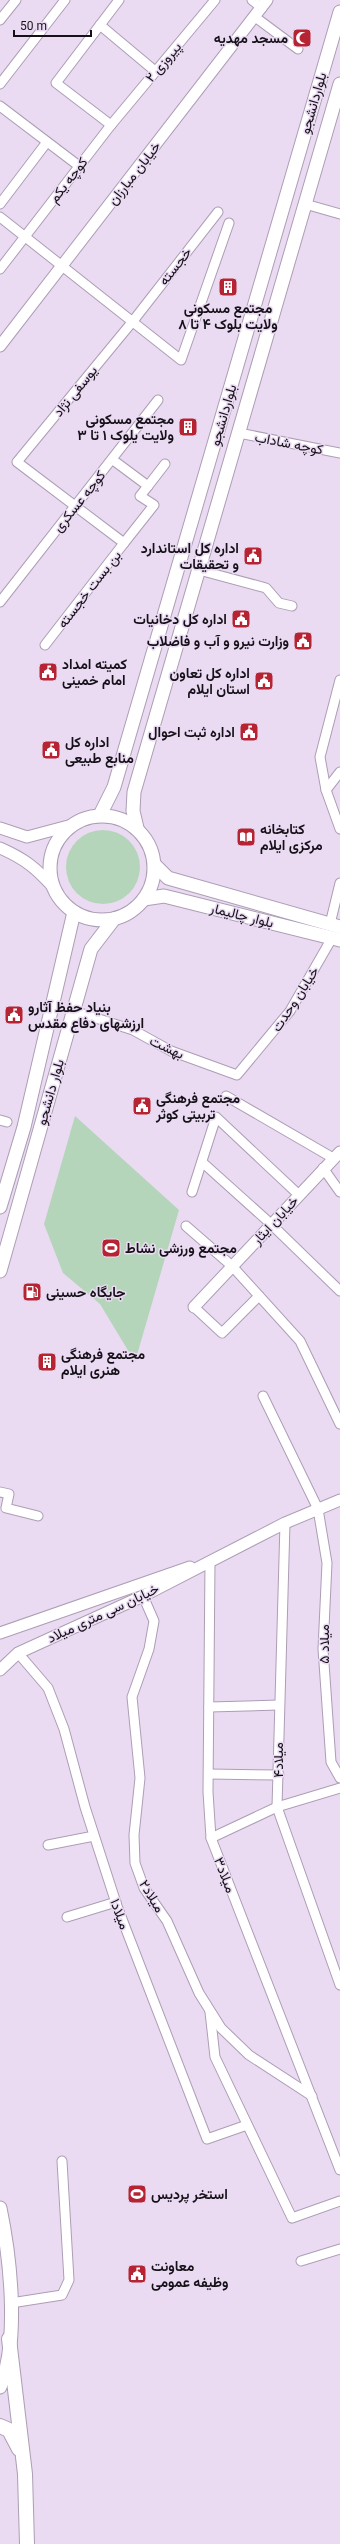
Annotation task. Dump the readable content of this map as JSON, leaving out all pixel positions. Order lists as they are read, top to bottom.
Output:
{
  "streets": {
    "main road": ["بلواردانشجو", "بلوار چالیمار", "بلوار دانشجو"],
    "street": [
      "پیروزی ۲",
      "خیابان مبارزان",
      "کوچه یکم",
      "خجسته",
      "یوسفی نژاد",
      "کوچه شاداب",
      "کوچه عسکری",
      "بن بست خجسته",
      "خیابان وحدت",
      "بهشت",
      "خیابان ایثار",
      "خیابان سی متری میلاد",
      "میلاد ۵",
      "میلاد۴",
      "میلاد۳",
      "میلاد۲",
      "میلاد۱"
    ]
  },
  "crossings": [
    ["پیروزی ۲", "کوچه یکم"],
    ["بلواردانشجو", "کوچه شاداب"],
    ["بلواردانشجو", "بلوار چالیمار"],
    ["بلواردانشجو", "بلوار دانشجو"],
    ["خجسته", "یوسفی نژاد"],
    ["یوسفی نژاد", "بن بست خجسته"],
    ["کوچه عسکری", "بن بست خجسته"],
    ["بلوار چالیمار", "خیابان وحدت"],
    ["بلوار چالیمار", "بلوار دانشجو"],
    ["خیابان وحدت", "بهشت"],
    ["بهشت", "بلوار دانشجو"],
    ["خیابان سی متری میلاد", "میلاد ۵"],
    ["خیابان سی متری میلاد", "میلاد۴"],
    ["خیابان سی متری میلاد", "میلاد۳"],
    ["خیابان سی متری میلاد", "میلاد۲"],
    ["خیابان سی متری میلاد", "میلاد۱"],
    ["میلاد۳", "میلاد۲"]
  ],
  "places": {
    "mosque": ["مسجد مهدیه"],
    "building": ["مجتمع مسکونی ولایت بلوک ۴ تا ۸", "مجتمع مسکونی ولایت یلوک ۱ تا ۳", "مجتمع فرهنگی هنری ایلام"],
    "public building": [
      "اداره کل استاندارد و تحقیقات",
      "اداره کل دخانیات",
      "وزارت نیرو و آب و فاضلاب",
      "کمیته امداد امام خمینی",
      "اداره کل تعاون استان ایلام",
      "اداره ثبت احوال",
      "اداره کل منابع طبیعی",
      "بنیاد حفظ آثارو ارزشهای دفاع مقدس",
      "مجتمع فرهنگی تربیتی کوثر",
      "معاونت وظیفه عمومی"
    ],
    "library": ["کتابخانه مرکزی ایلام"],
    "sports": ["مجتمع ورزشی نشاط", "استخر پردیس"],
    "fuel station": ["جایگاه حسینی"]
  },
  "scale_bar": "50 m"
}
